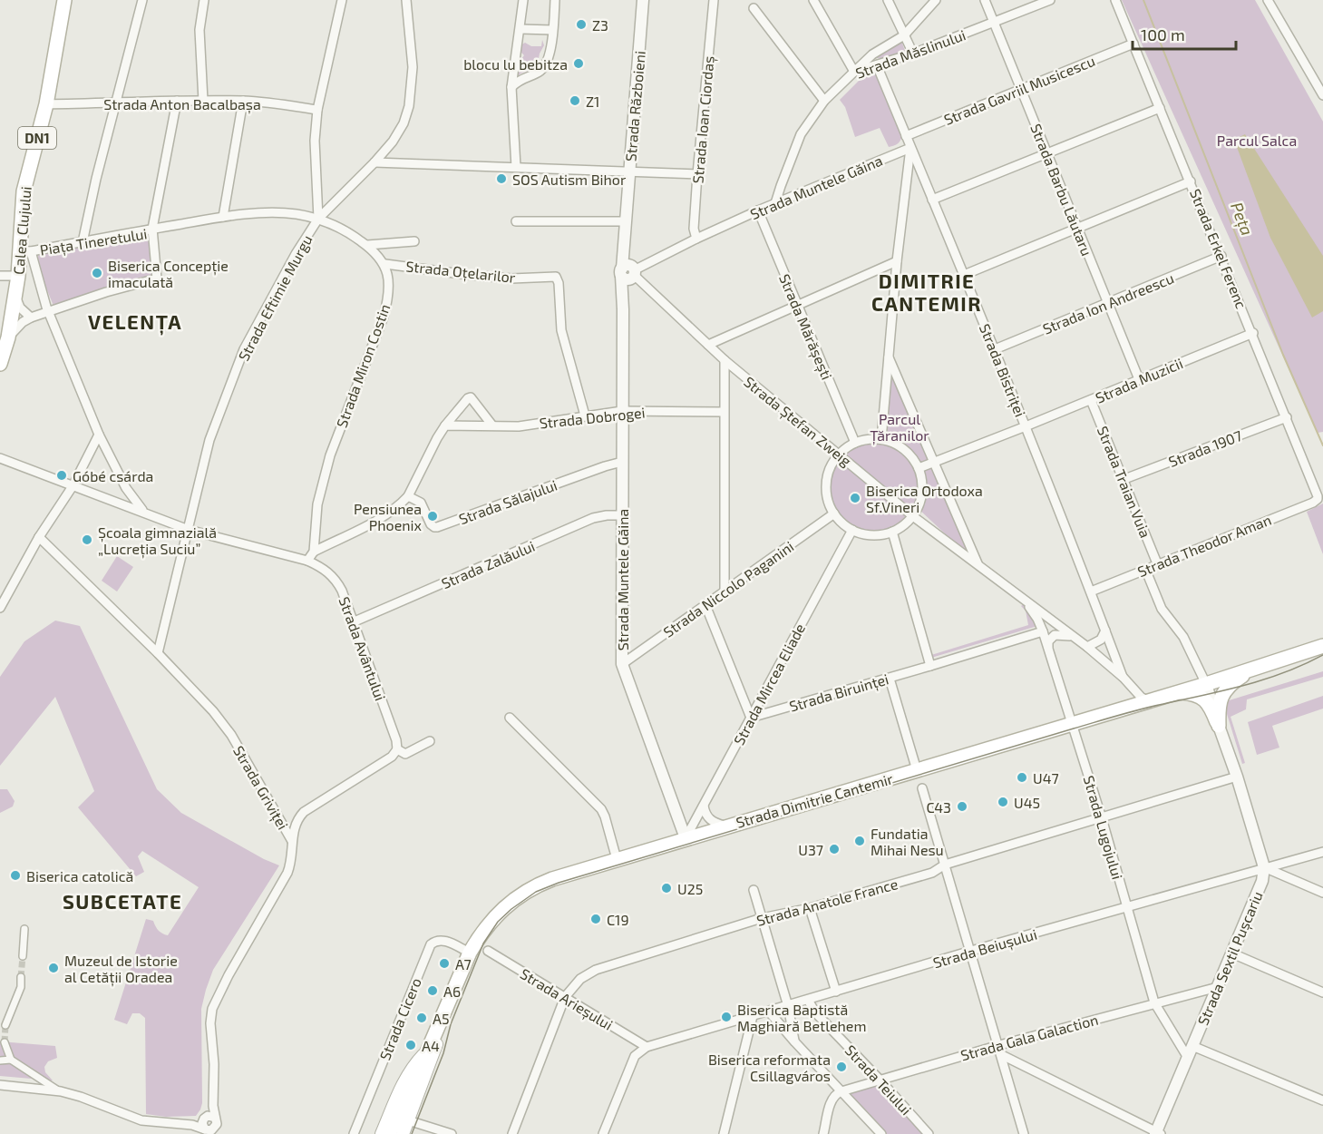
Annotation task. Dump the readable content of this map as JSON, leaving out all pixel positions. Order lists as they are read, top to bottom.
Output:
{
  "streets": {
    "main road": ["DN1", "Calea Clujului", "Strada Dimitrie Cantemir"],
    "street": [
      "Strada Măslinului",
      "Strada Gavriil Musicescu",
      "Strada Anton Bacalbașa",
      "Strada Războieni",
      "Strada Ioan Ciordaș",
      "Strada Muntele Găina",
      "Strada Barbu Lăutaru",
      "Piața Tineretului",
      "Strada Erkel Ferenc",
      "Strada Oțelarilor",
      "Strada Eftimie Murgu",
      "Strada Ion Andreescu",
      "Strada Mărășești",
      "Strada Miron Costin",
      "Strada Bistriței",
      "Strada Muzicii",
      "Strada Dobrogei",
      "Strada Ștefan Zweig",
      "Strada 1907",
      "Strada Traian Vuia",
      "Strada Sălajului",
      "Strada Theodor Aman",
      "Strada Zalăului",
      "Strada Niccolo Paganini",
      "Strada Avântului",
      "Strada Mircea Eliade",
      "Strada Biruinței",
      "Strada Griviței",
      "Strada Lugojului",
      "Strada Anatole France",
      "Strada Beiușului",
      "Strada Sextil Pușcariu",
      "Strada Arieșului",
      "Strada Cicero",
      "Strada Gala Galaction",
      "Strada Teiului"
    ]
  },
  "crossings": [
    ["Strada Măslinului", "Strada Muntele Găina"],
    ["Strada Măslinului", "Strada Barbu Lăutaru"],
    ["Strada Măslinului", "Strada Bistriței"],
    ["Strada Gavriil Musicescu", "Strada Barbu Lăutaru"],
    ["Strada Gavriil Musicescu", "Strada Erkel Ferenc"],
    ["Strada Gavriil Musicescu", "Strada Bistriței"],
    ["Strada Anton Bacalbașa", "Calea Clujului"],
    ["Strada Anton Bacalbașa", "Strada Eftimie Murgu"],
    ["Strada Războieni", "Strada Muntele Găina"],
    ["Strada Războieni", "Strada Ștefan Zweig"],
    ["Strada Ioan Ciordaș", "Strada Muntele Găina"],
    ["Strada Muntele Găina", "Strada Mărășești"],
    ["Strada Muntele Găina", "Strada Bistriței"],
    ["Strada Muntele Găina", "Strada Dobrogei"],
    ["Strada Muntele Găina", "Strada Ștefan Zweig"],
    ["Strada Muntele Găina", "Strada Sălajului"],
    ["Strada Muntele Găina", "Strada Zalăului"],
    ["Strada Muntele Găina", "Strada Niccolo Paganini"],
    ["Strada Muntele Găina", "Strada Mircea Eliade"],
    ["Strada Muntele Găina", "Strada Dimitrie Cantemir"],
    ["Strada Barbu Lăutaru", "Strada Ion Andreescu"],
    ["Strada Barbu Lăutaru", "Strada Muzicii"],
    ["Calea Clujului", "Piața Tineretului"],
    ["Strada Erkel Ferenc", "Strada Ion Andreescu"],
    ["Strada Erkel Ferenc", "Strada Muzicii"],
    ["Strada Erkel Ferenc", "Strada 1907"],
    ["Strada Erkel Ferenc", "Strada Theodor Aman"],
    ["Strada Oțelarilor", "Strada Miron Costin"],
    ["Strada Oțelarilor", "Strada Dobrogei"],
    ["Strada Eftimie Murgu", "Strada Avântului"],
    ["Strada Eftimie Murgu", "Strada Griviței"],
    ["Strada Ion Andreescu", "Strada Bistriței"],
    ["Strada Miron Costin", "Strada Avântului"],
    ["Strada Bistriței", "Strada Muzicii"],
    ["Strada Bistriței", "Strada Ștefan Zweig"],
    ["Strada Bistriței", "Strada Theodor Aman"],
    ["Strada Muzicii", "Strada Traian Vuia"],
    ["Strada Ștefan Zweig", "Strada Dimitrie Cantemir"],
    ["Strada Ștefan Zweig", "Strada Lugojului"],
    ["Strada 1907", "Strada Traian Vuia"],
    ["Strada Traian Vuia", "Strada Theodor Aman"],
    ["Strada Zalăului", "Strada Avântului"],
    ["Strada Mircea Eliade", "Strada Biruinței"],
    ["Strada Mircea Eliade", "Strada Dimitrie Cantemir"],
    ["Strada Biruinței", "Strada Lugojului"],
    ["Strada Dimitrie Cantemir", "Strada Lugojului"],
    ["Strada Dimitrie Cantemir", "Strada Cicero"],
    ["Strada Lugojului", "Strada Anatole France"],
    ["Strada Lugojului", "Strada Beiușului"],
    ["Strada Lugojului", "Strada Sextil Pușcariu"],
    ["Strada Lugojului", "Strada Gala Galaction"],
    ["Strada Anatole France", "Strada Arieșului"],
    ["Strada Beiușului", "Strada Sextil Pușcariu"],
    ["Strada Beiușului", "Strada Arieșului"],
    ["Strada Beiușului", "Strada Teiului"],
    ["Strada Sextil Pușcariu", "Strada Gala Galaction"],
    ["Strada Gala Galaction", "Strada Teiului"]
  ],
  "districts": ["DIMITRIE CANTEMIR", "VELENȚA", "SUBCETATE"],
  "water": ["Peța"],
  "parks": ["Parcul Salca", "Parcul Țăranilor"],
  "places": [
    "Z3",
    "blocu lu bebitza",
    "Z1",
    "SOS Autism Bihor",
    "Biserica Concepție imaculată",
    "Góbé csárda",
    "Biserica Ortodoxa Sf.Vineri",
    "Pensiunea Phoenix",
    "Școala gimnazială „Lucreția Suciu”",
    "U47",
    "U45",
    "C43",
    "Fundatia Mihai Nesu",
    "U37",
    "Biserica catolică",
    "U25",
    "C19",
    "A7",
    "Muzeul de Istorie al Cetății Oradea",
    "A6",
    "Biserica Baptistă Maghiară Betlehem",
    "A5",
    "A4",
    "Biserica reformata Csillagváros"
  ],
  "scale_bar": "100 m"
}
